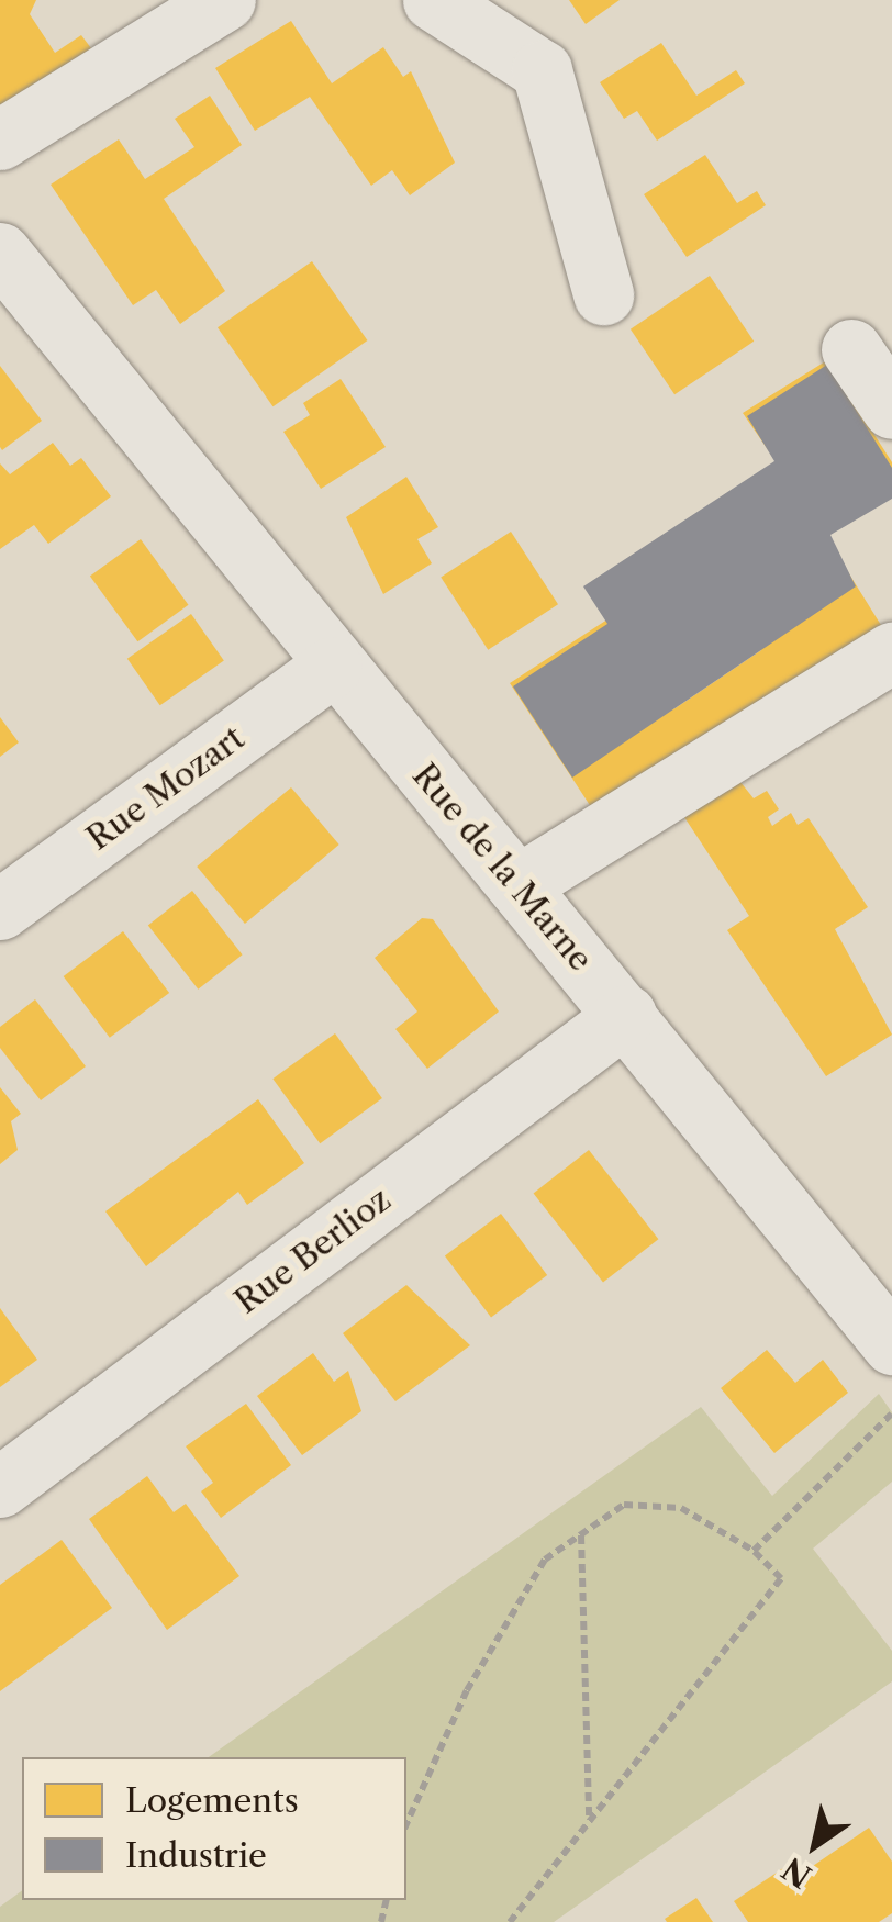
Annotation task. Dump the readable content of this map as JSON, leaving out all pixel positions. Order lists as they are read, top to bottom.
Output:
{
  "streets": {
    "street": ["Rue Mozart", "Rue de la Marne", "Rue Berlioz"]
  },
  "crossings": [
    ["Rue Mozart", "Rue de la Marne"],
    ["Rue de la Marne", "Rue Berlioz"]
  ],
  "legend": ["Logements", "Industrie"],
  "north": "bottom left"
}
